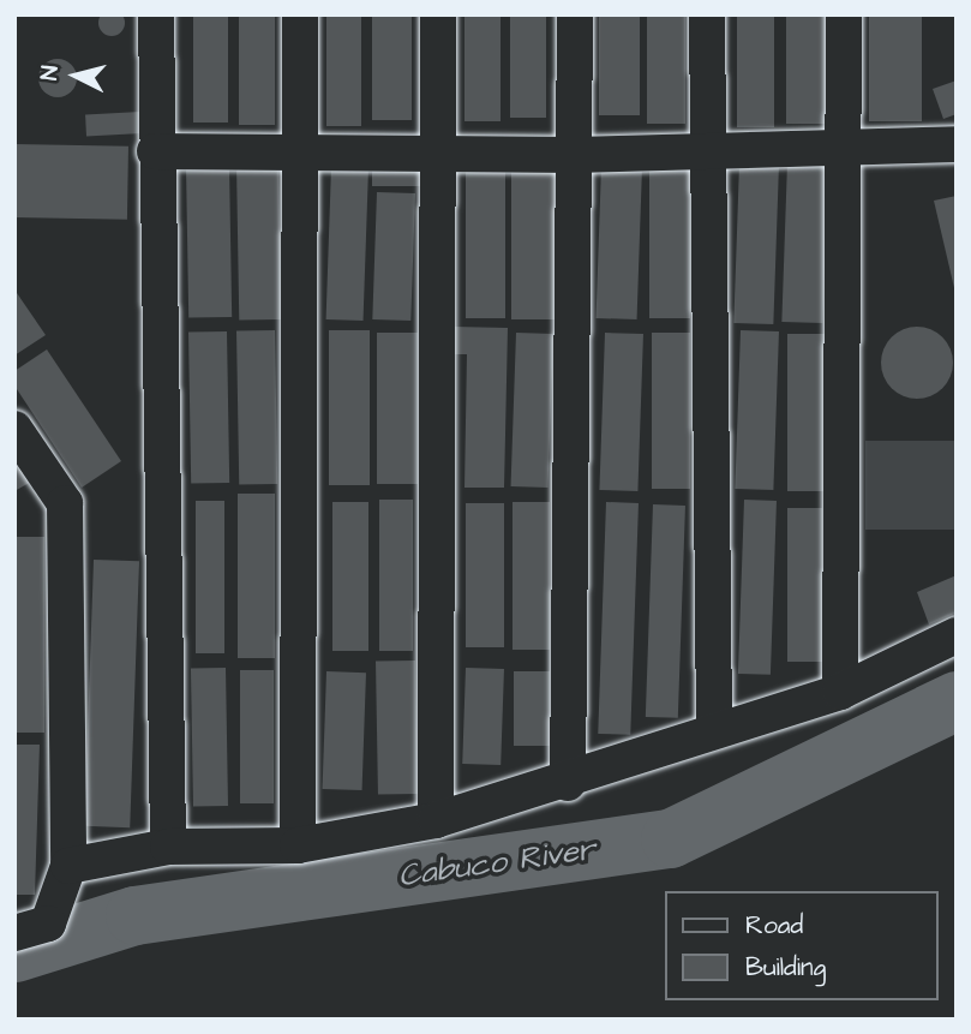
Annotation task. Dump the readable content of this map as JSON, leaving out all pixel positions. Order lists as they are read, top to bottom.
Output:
{
  "water": ["Cabuco River"],
  "legend": ["Road", "Building"],
  "north": "left"
}
